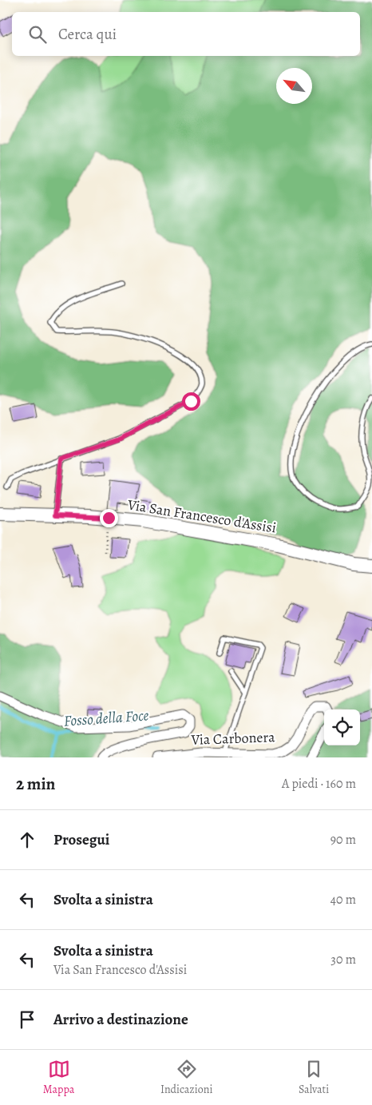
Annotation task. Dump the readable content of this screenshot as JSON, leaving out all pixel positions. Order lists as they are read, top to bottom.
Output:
{
  "streets": {
    "main road": ["Via San Francesco d'Assisi"],
    "street": ["Via Carbonera"]
  },
  "water": ["Fosso della Foce"],
  "north": "top left",
  "page": {
    "search": "Cerca qui",
    "heading": ["2 min", "A piedi · 160 m"],
    "list": [
      ["Prosegui", "90 m"],
      ["Svolta a sinistra", "40 m"],
      ["Svolta a sinistra", "Via San Francesco d'Assisi", "30 m"],
      "Arrivo a destinazione"
    ],
    "nav": ["Mappa", "Indicazioni", "Salvati"]
  }
}
